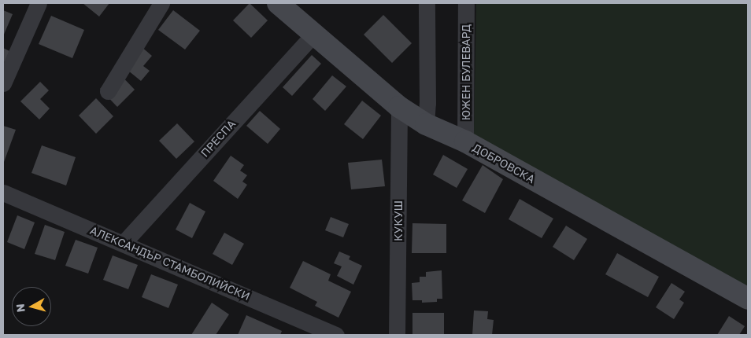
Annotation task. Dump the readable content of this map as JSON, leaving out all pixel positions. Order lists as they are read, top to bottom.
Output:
{
  "streets": {
    "street": [
      "ЮЖЕН БУЛЕВАРД",
      "ПРЕСПА",
      "ДОБРОВСКА",
      "КУКУШ",
      "АЛЕКСАНДЪР СТАМБОЛИЙСКИ"
    ]
  },
  "crossings": [
    ["ЮЖЕН БУЛЕВАРД", "ДОБРОВСКА"],
    ["ПРЕСПА", "ДОБРОВСКА"],
    ["ПРЕСПА", "АЛЕКСАНДЪР СТАМБОЛИЙСКИ"],
    ["ДОБРОВСКА", "КУКУШ"]
  ],
  "north": "left"
}
